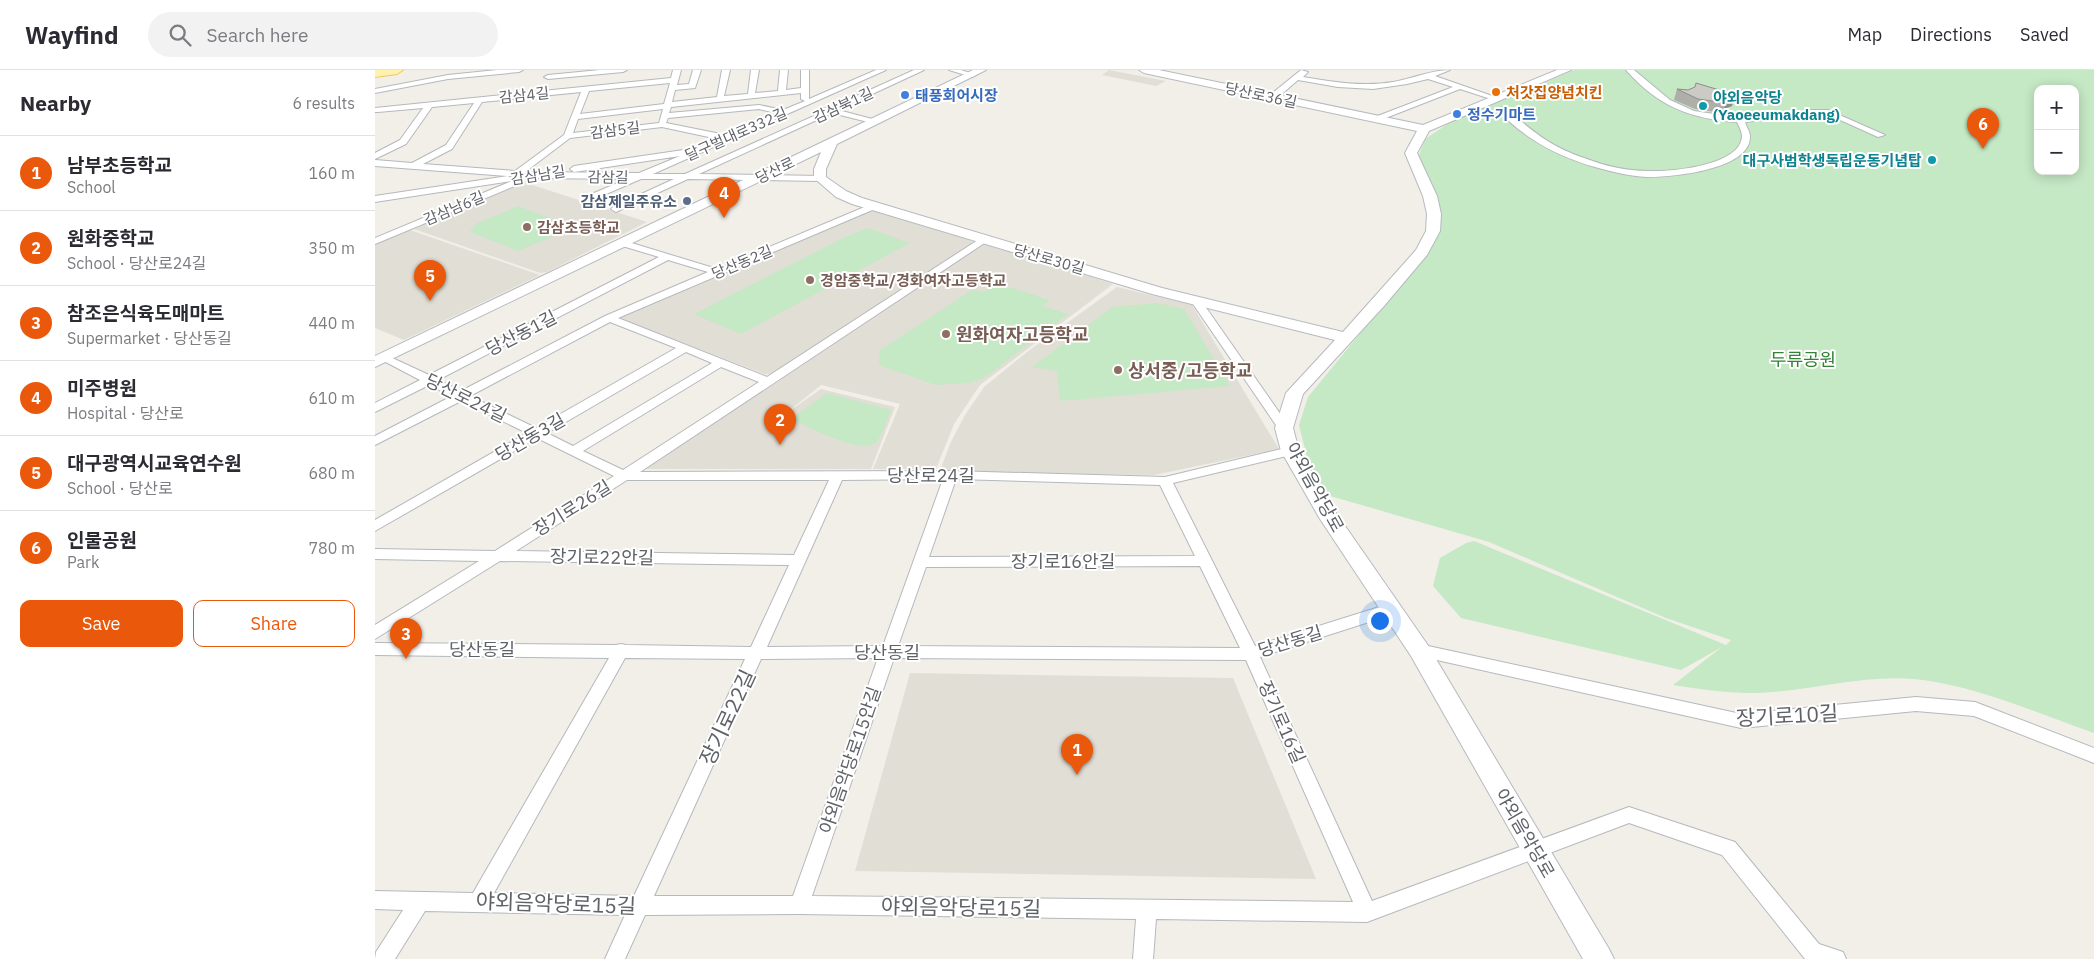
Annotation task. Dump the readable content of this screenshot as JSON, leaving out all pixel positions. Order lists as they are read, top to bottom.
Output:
{
  "streets": {
    "main road": [
      "당산로36길",
      "당산로",
      "당산로30길",
      "야외음악당로"
    ],
    "street": [
      "감삼4길",
      "감삼북1길",
      "감삼5길",
      "달구벌대로332길",
      "감삼남길",
      "감삼길",
      "감삼남6길",
      "당산동2길",
      "당산동1길",
      "당산로24길",
      "당산동3길",
      "장기로26길",
      "장기로22안길",
      "장기로16안길",
      "당산동길",
      "장기로10길",
      "장기로22길",
      "장기로16길",
      "야외음악당로15안길",
      "야외음악당로15길"
    ]
  },
  "crossings": [
    ["감삼4길", "감삼5길"],
    ["당산로36길", "야외음악당로"],
    ["감삼북1길", "감삼길"],
    ["감삼5길", "달구벌대로332길"],
    ["감삼5길", "감삼길"],
    ["달구벌대로332길", "감삼남길"],
    ["달구벌대로332길", "감삼길"],
    ["당산로", "감삼길"],
    ["당산로", "당산로24길"],
    ["감삼남길", "감삼길"],
    ["감삼남길", "감삼남6길"],
    ["감삼길", "감삼남6길"],
    ["당산로30길", "당산동2길"],
    ["당산로30길", "야외음악당로"],
    ["당산로30길", "장기로26길"],
    ["당산동2길", "당산로24길"],
    ["당산동1길", "당산로24길"],
    ["당산로24길", "당산동3길"],
    ["당산로24길", "야외음악당로"],
    ["당산로24길", "장기로26길"],
    ["당산로24길", "장기로22길"],
    ["당산로24길", "장기로16길"],
    ["당산로24길", "야외음악당로15안길"],
    ["야외음악당로", "당산동길"],
    ["야외음악당로", "장기로10길"],
    ["야외음악당로", "야외음악당로15길"],
    ["장기로26길", "장기로22안길"],
    ["장기로22안길", "장기로22길"],
    ["장기로16안길", "장기로16길"],
    ["장기로16안길", "야외음악당로15안길"],
    ["당산동길", "장기로22길"],
    ["당산동길", "장기로16길"],
    ["당산동길", "야외음악당로15안길"],
    ["장기로22길", "야외음악당로15길"],
    ["장기로16길", "야외음악당로15길"],
    ["야외음악당로15안길", "야외음악당로15길"]
  ],
  "parks": ["두류공원"],
  "places": [
    "처갓집양념치킨",
    "태풍회어시장",
    "야외음악당 (Yaoeeumakdang)",
    "정수기마트",
    "대구사범학생독립운동기념탑",
    "감삼제일주유소",
    "감삼초등학교",
    "경암중학교/경화여자고등학교",
    "원화여자고등학교",
    "상서중/고등학교"
  ],
  "page": {
    "header": "Wayfind",
    "search": "Search here",
    "nav": ["Map", "Directions", "Saved"],
    "heading": ["Nearby", "6 results"],
    "map_buttons": ["+", "−"],
    "pins": [
      "6",
      "4",
      "5",
      "2",
      "3",
      "1"
    ],
    "list": [
      {
        "mark": "1",
        "name": "남부초등학교",
        "note": "School",
        "value": "160 m"
      },
      {
        "mark": "2",
        "name": "원화중학교",
        "note": "School · 당산로24길",
        "value": "350 m"
      },
      {
        "mark": "3",
        "name": "참조은식육도매마트",
        "note": "Supermarket · 당산동길",
        "value": "440 m"
      },
      {
        "mark": "4",
        "name": "미주병원",
        "note": "Hospital · 당산로",
        "value": "610 m"
      },
      {
        "mark": "5",
        "name": "대구광역시교육연수원",
        "note": "School · 당산로",
        "value": "680 m"
      },
      {
        "mark": "6",
        "name": "인물공원",
        "note": "Park",
        "value": "780 m"
      }
    ],
    "buttons": ["Save", "Share"]
  }
}
